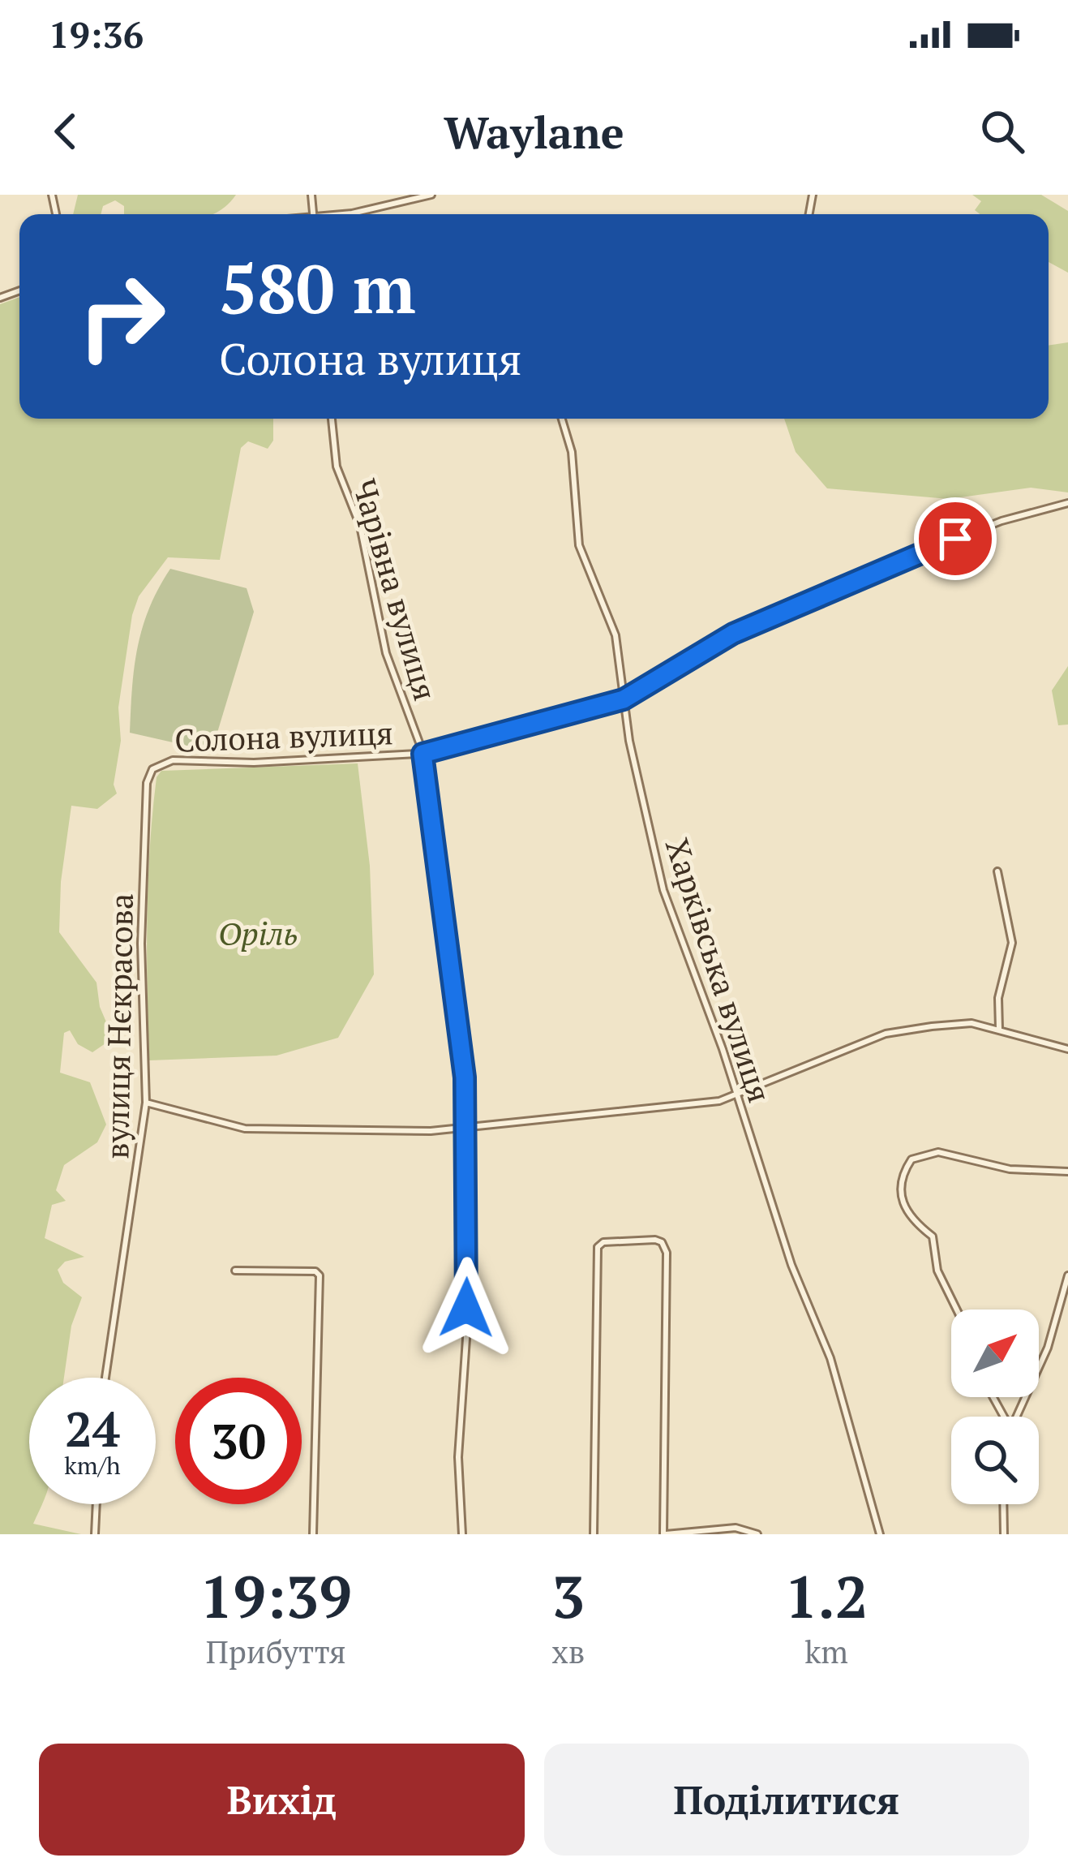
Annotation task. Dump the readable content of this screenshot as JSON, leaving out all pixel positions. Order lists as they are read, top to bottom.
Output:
{
  "streets": {
    "street": [
      "Чарівна вулиця",
      "Солона вулиця",
      "Харківська вулиця",
      "вулиця Нєкрасова"
    ]
  },
  "crossings": [
    ["Чарівна вулиця", "Солона вулиця"],
    ["Солона вулиця", "Харківська вулиця"],
    ["Солона вулиця", "вулиця Нєкрасова"]
  ],
  "parks": ["Оріль"],
  "north": "top right",
  "page": {
    "status": "19:36",
    "header": "Waylane",
    "turn": ["580 m", "Солона вулиця"],
    "speed": "24 km/h",
    "limit": "30",
    "eta": [
      "19:39",
      "Прибуття",
      "3",
      "хв",
      "1.2",
      "km"
    ],
    "buttons": ["Вихід", "Поділитися"]
  }
}
